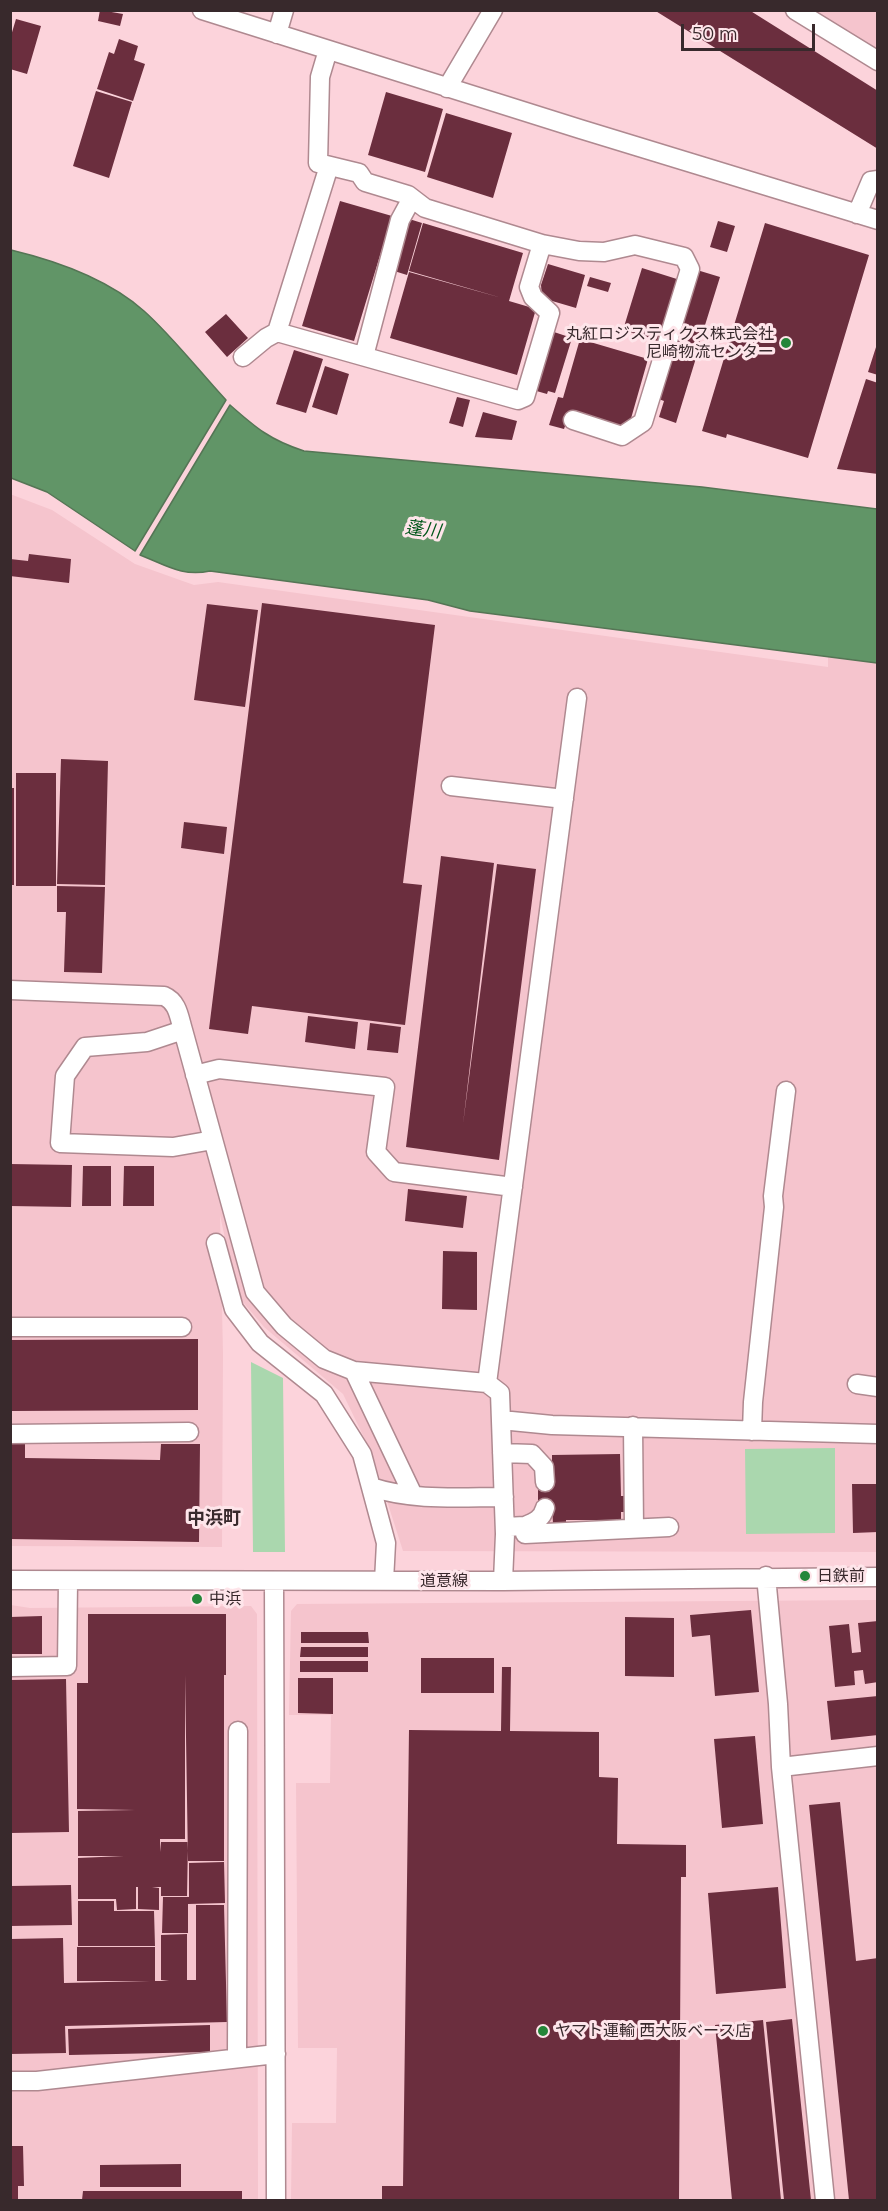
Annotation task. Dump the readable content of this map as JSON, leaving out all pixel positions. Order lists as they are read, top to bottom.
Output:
{
  "streets": {
    "street": ["道意線"]
  },
  "districts": ["中浜町"],
  "water": ["蓬川"],
  "places": [
    "丸紅ロジスティクス株式会社 尼崎物流センター",
    "日鉄前",
    "中浜",
    "ヤマト運輸 西大阪ベース店"
  ],
  "scale_bar": "50 m"
}
